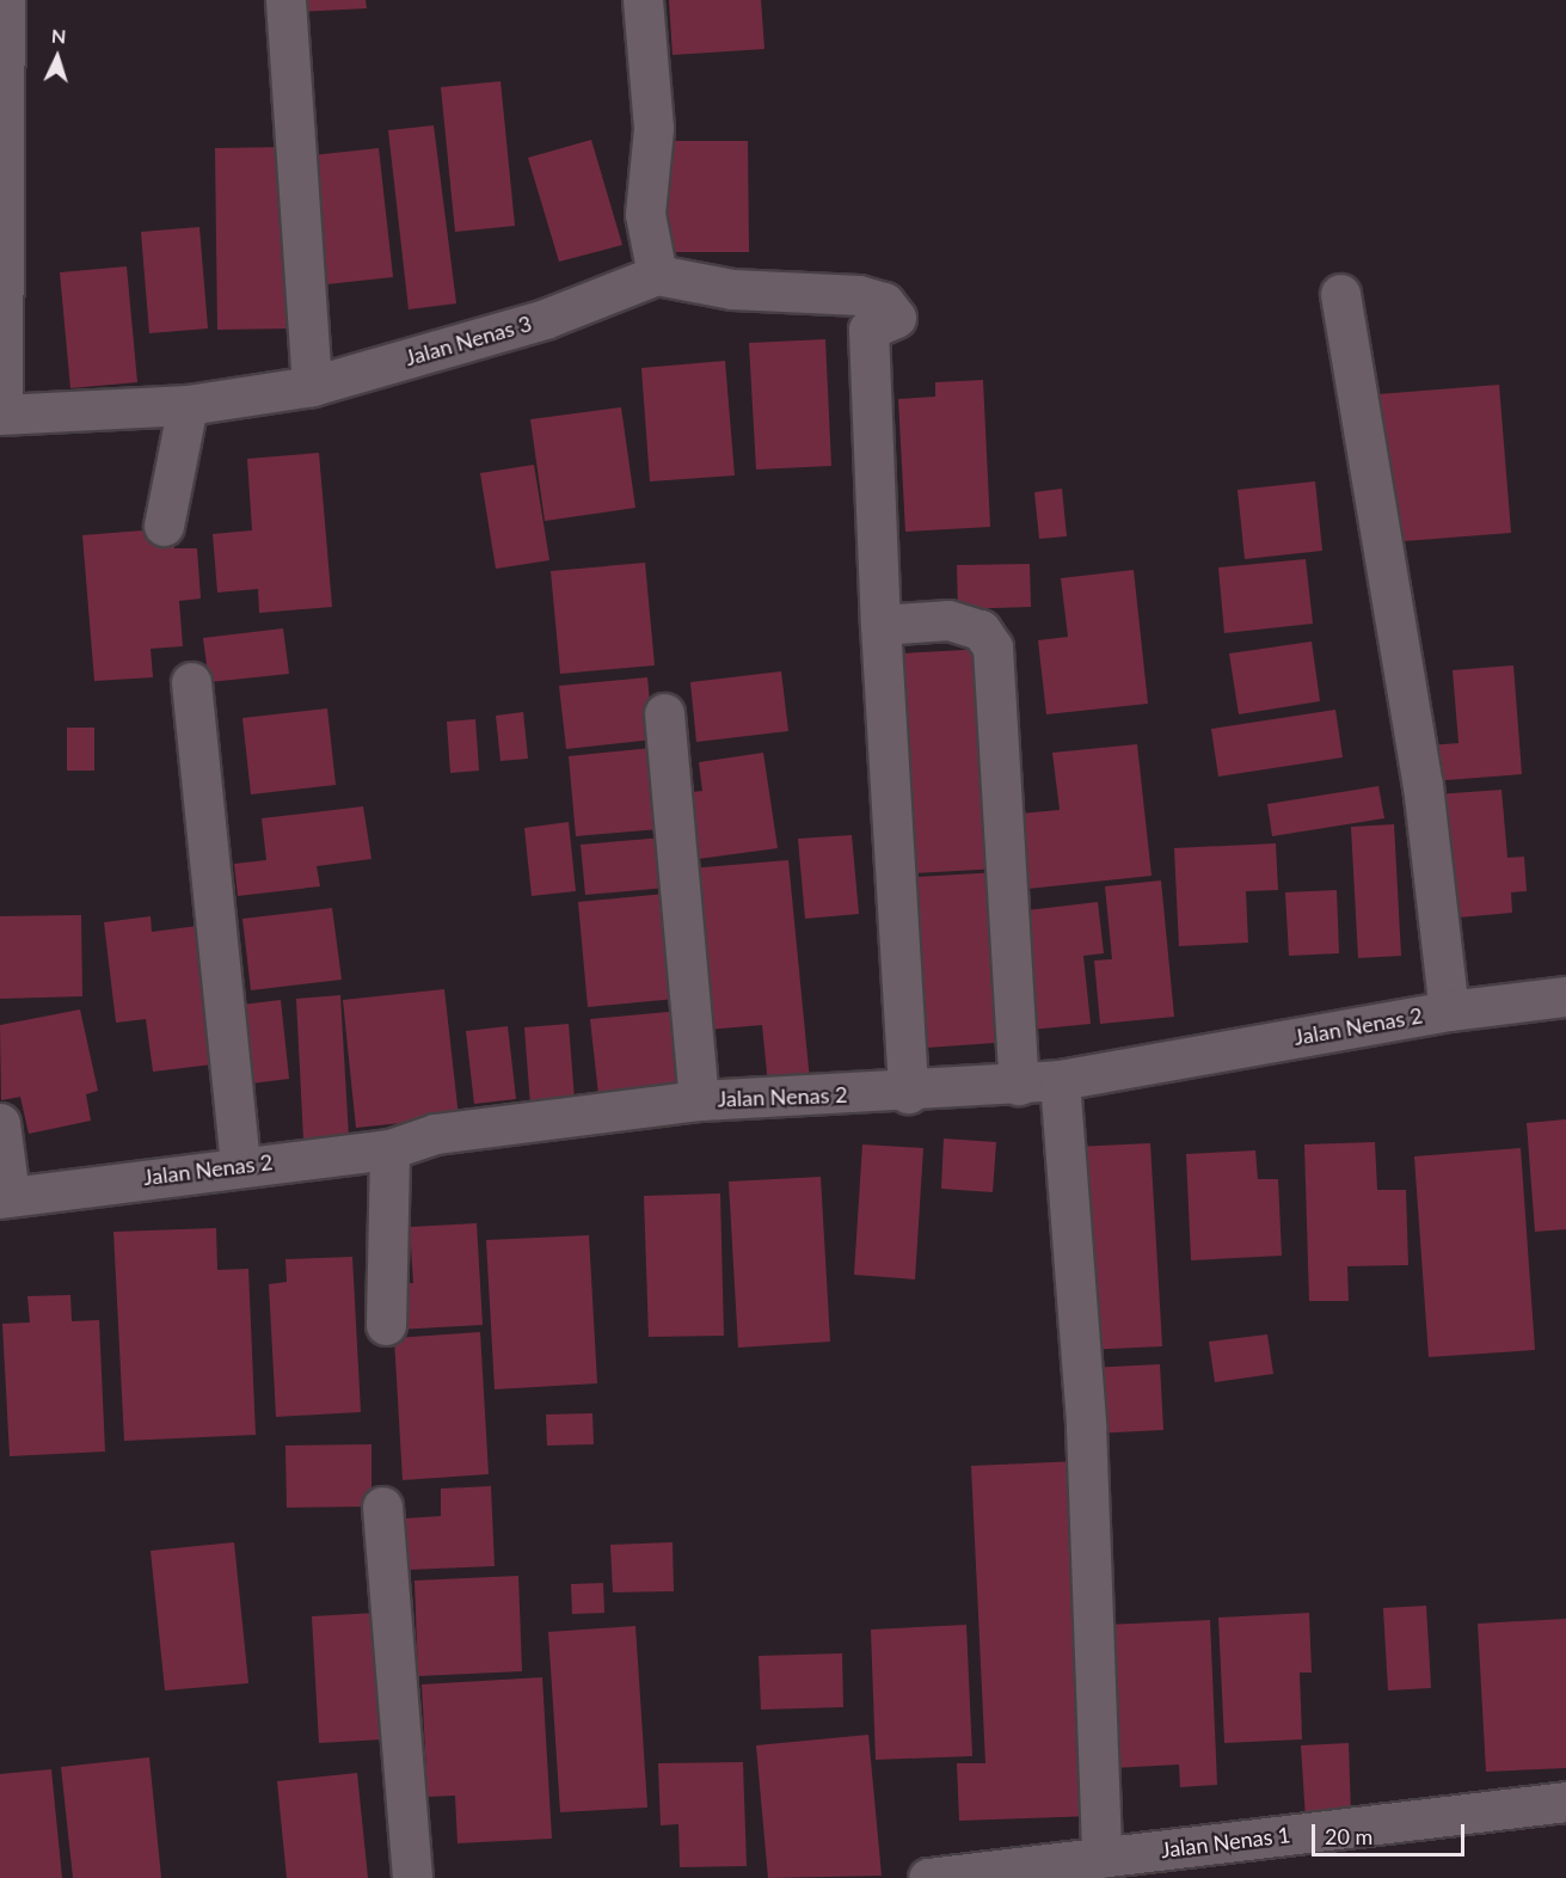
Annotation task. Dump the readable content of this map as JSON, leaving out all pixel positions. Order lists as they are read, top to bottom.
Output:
{
  "streets": {
    "street": ["Jalan Nenas 3", "Jalan Nenas 2", "Jalan Nenas 1"]
  },
  "scale_bar": "20 m",
  "north": "top"
}
